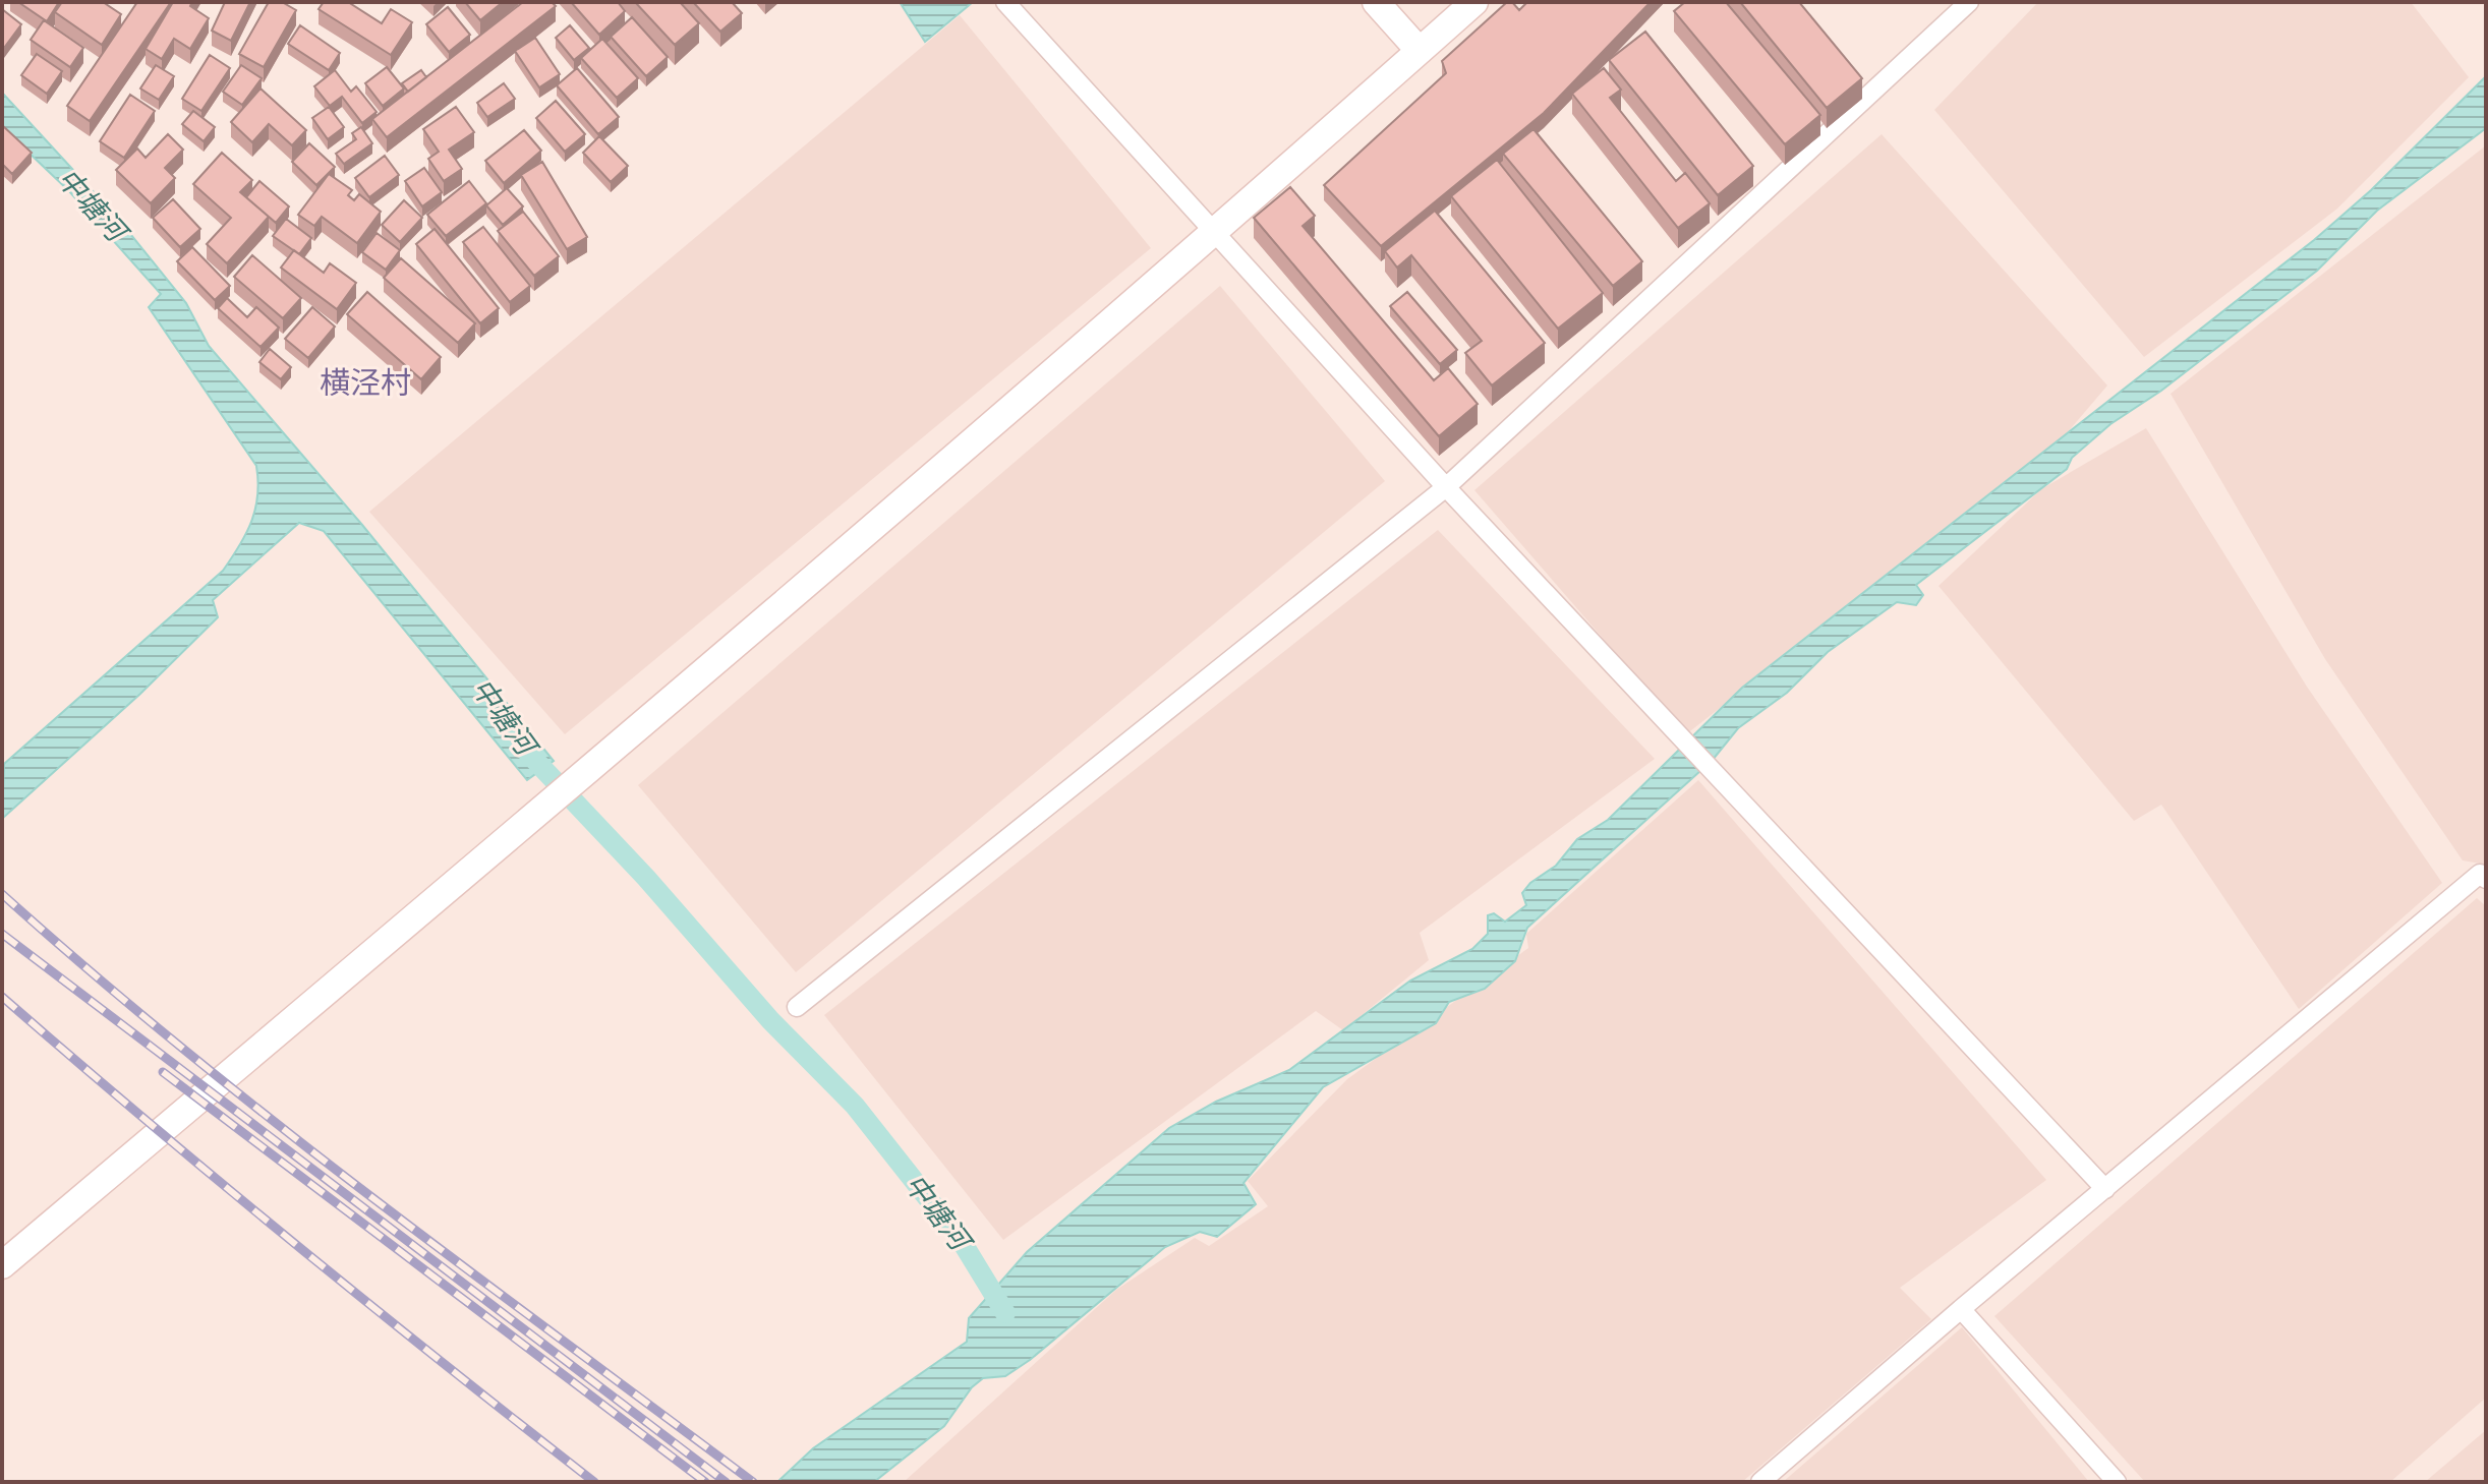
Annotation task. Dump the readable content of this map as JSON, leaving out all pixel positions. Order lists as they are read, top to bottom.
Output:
{
  "districts": ["横泾村"],
  "water": ["中塘河"]
}
